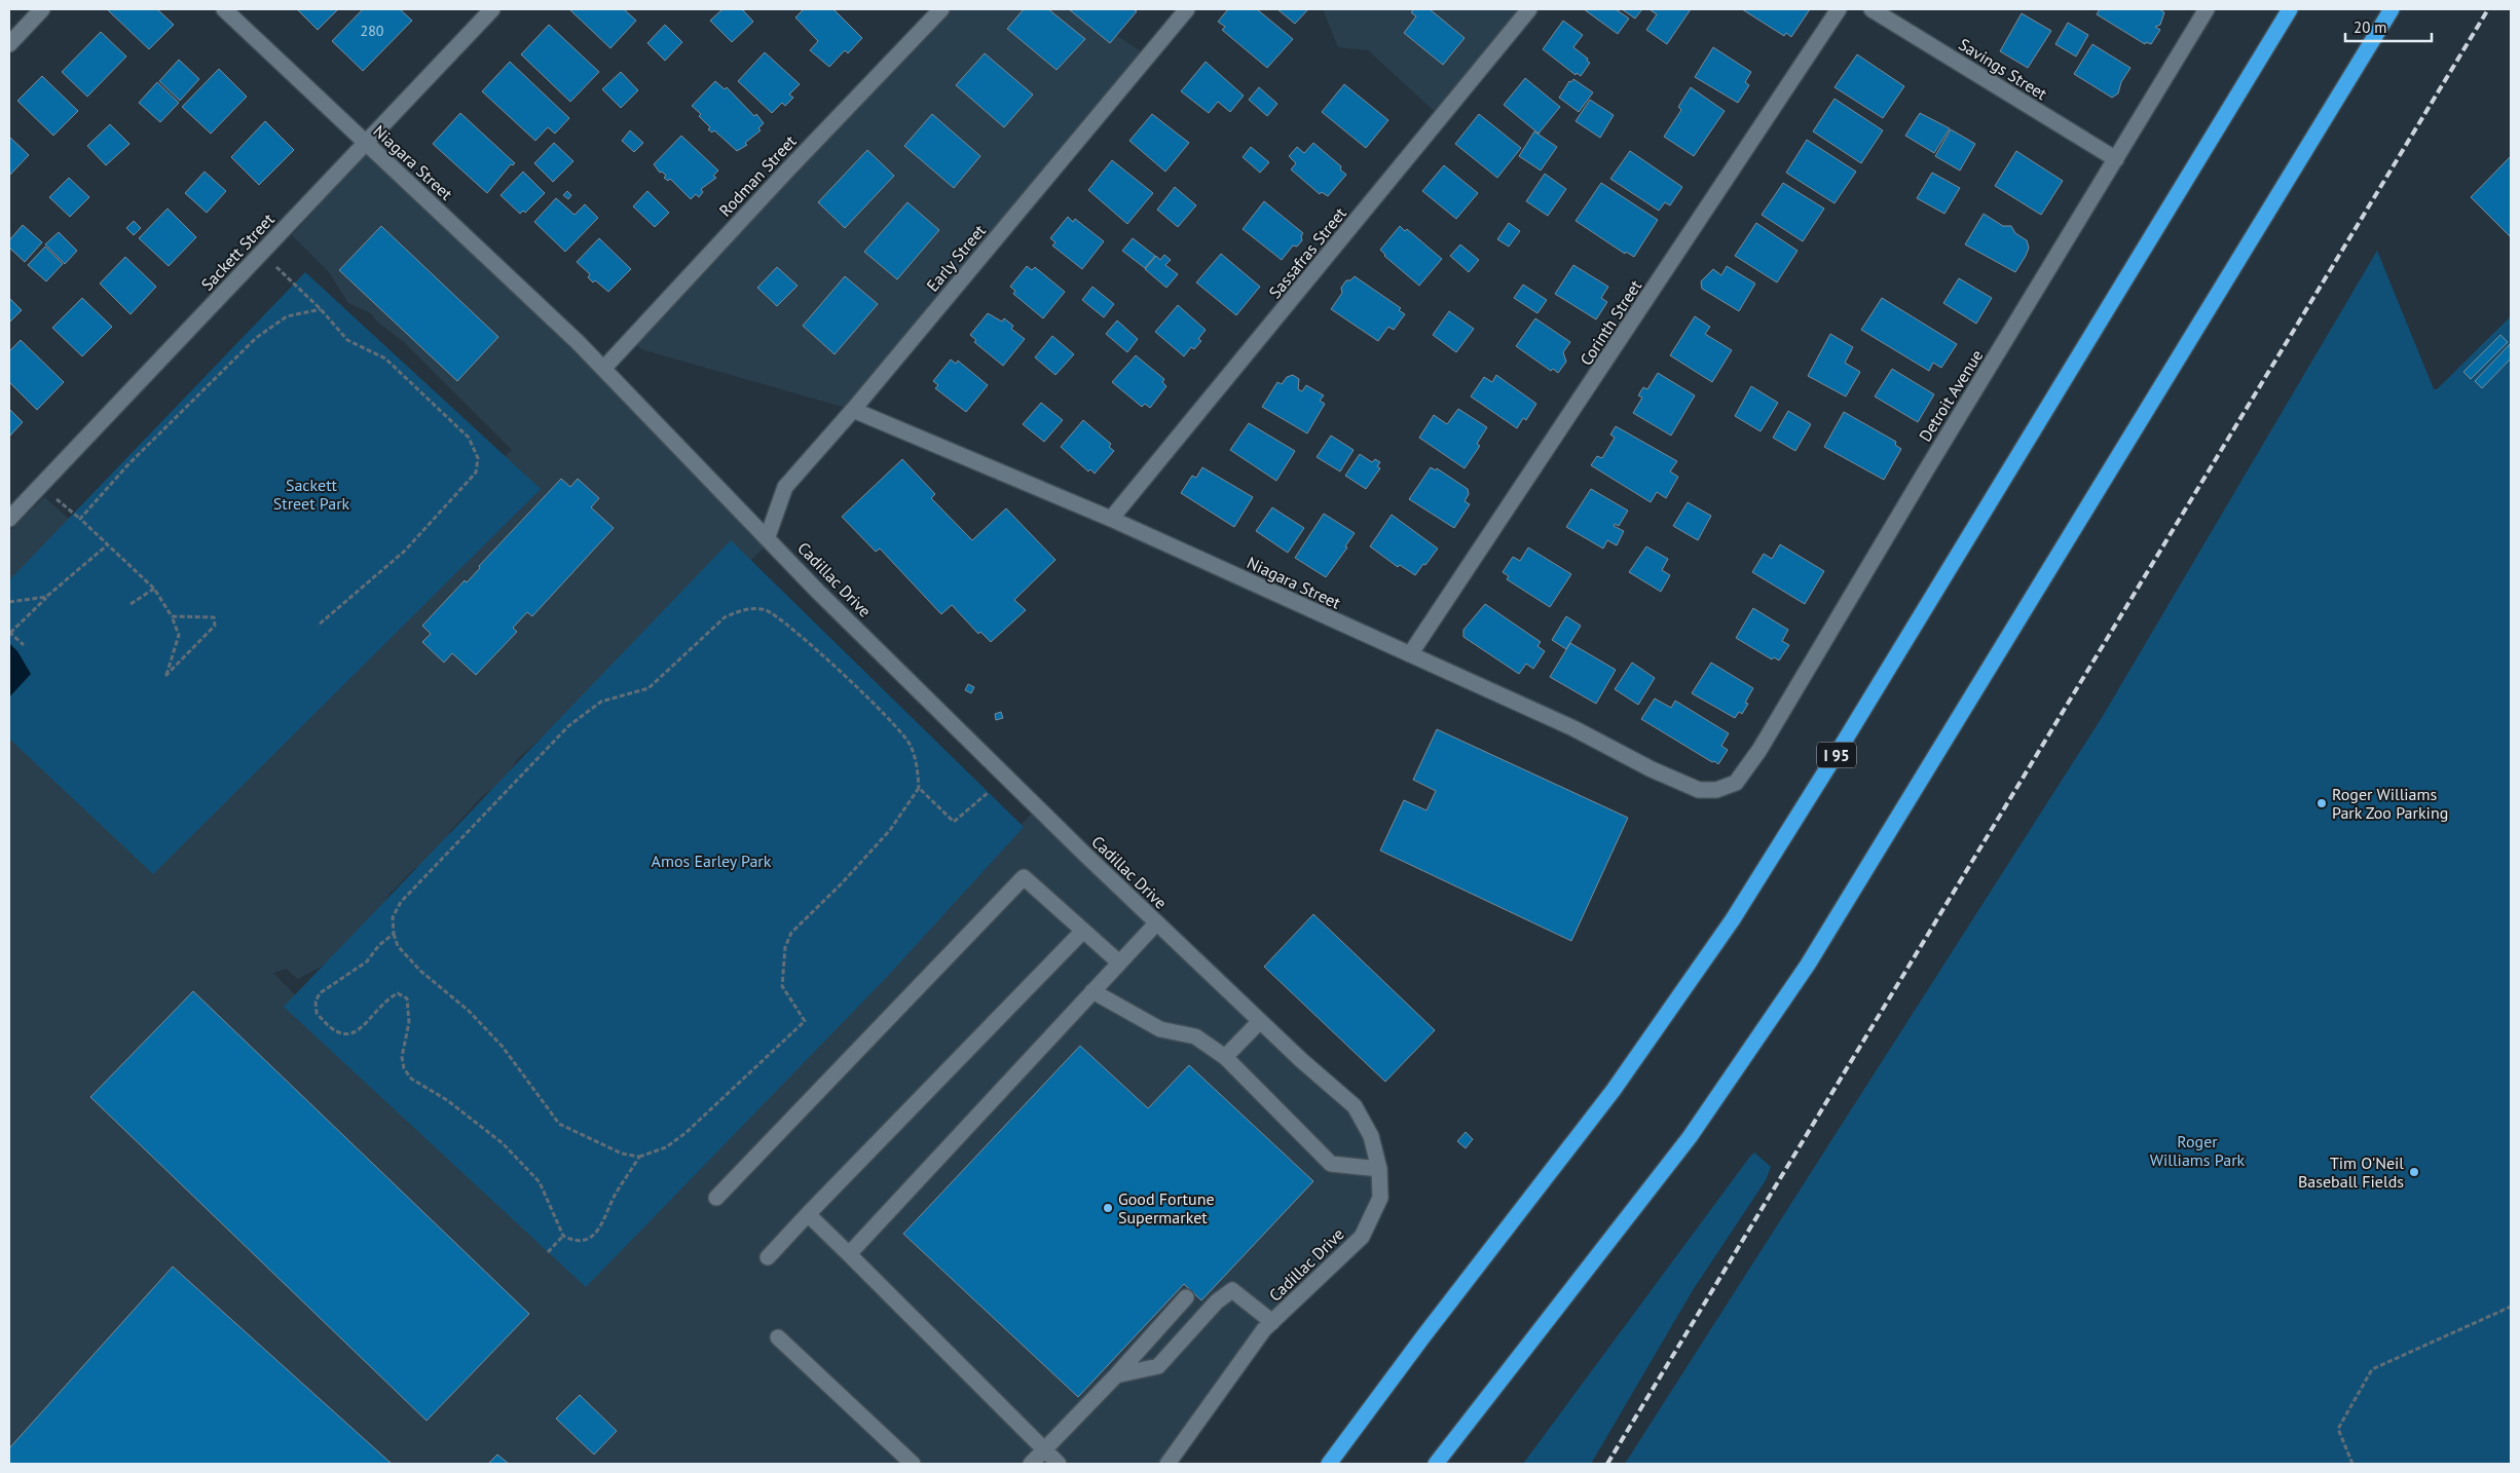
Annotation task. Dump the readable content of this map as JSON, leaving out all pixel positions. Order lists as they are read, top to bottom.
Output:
{
  "streets": {
    "highway": ["I 95"],
    "street": [
      "Savings Street",
      "Niagara Street",
      "Rodman Street",
      "Sackett Street",
      "Sassafras Street",
      "Early Street",
      "Corinth Street",
      "Detroit Avenue",
      "Cadillac Drive"
    ]
  },
  "crossings": [
    ["Savings Street", "Detroit Avenue"],
    ["Niagara Street", "Sackett Street"],
    ["Niagara Street", "Sassafras Street"],
    ["Niagara Street", "Early Street"],
    ["Niagara Street", "Corinth Street"],
    ["Niagara Street", "Detroit Avenue"],
    ["Niagara Street", "Cadillac Drive"],
    ["Rodman Street", "Cadillac Drive"],
    ["Early Street", "Cadillac Drive"]
  ],
  "parks": ["Sackett Street Park", "Amos Earley Park", "Roger Williams Park"],
  "places": ["Roger Williams Park Zoo Parking", "Tim O'Neil Baseball Fields", "Good Fortune Supermarket"],
  "house_numbers": ["280"],
  "scale_bar": "20 m"
}
